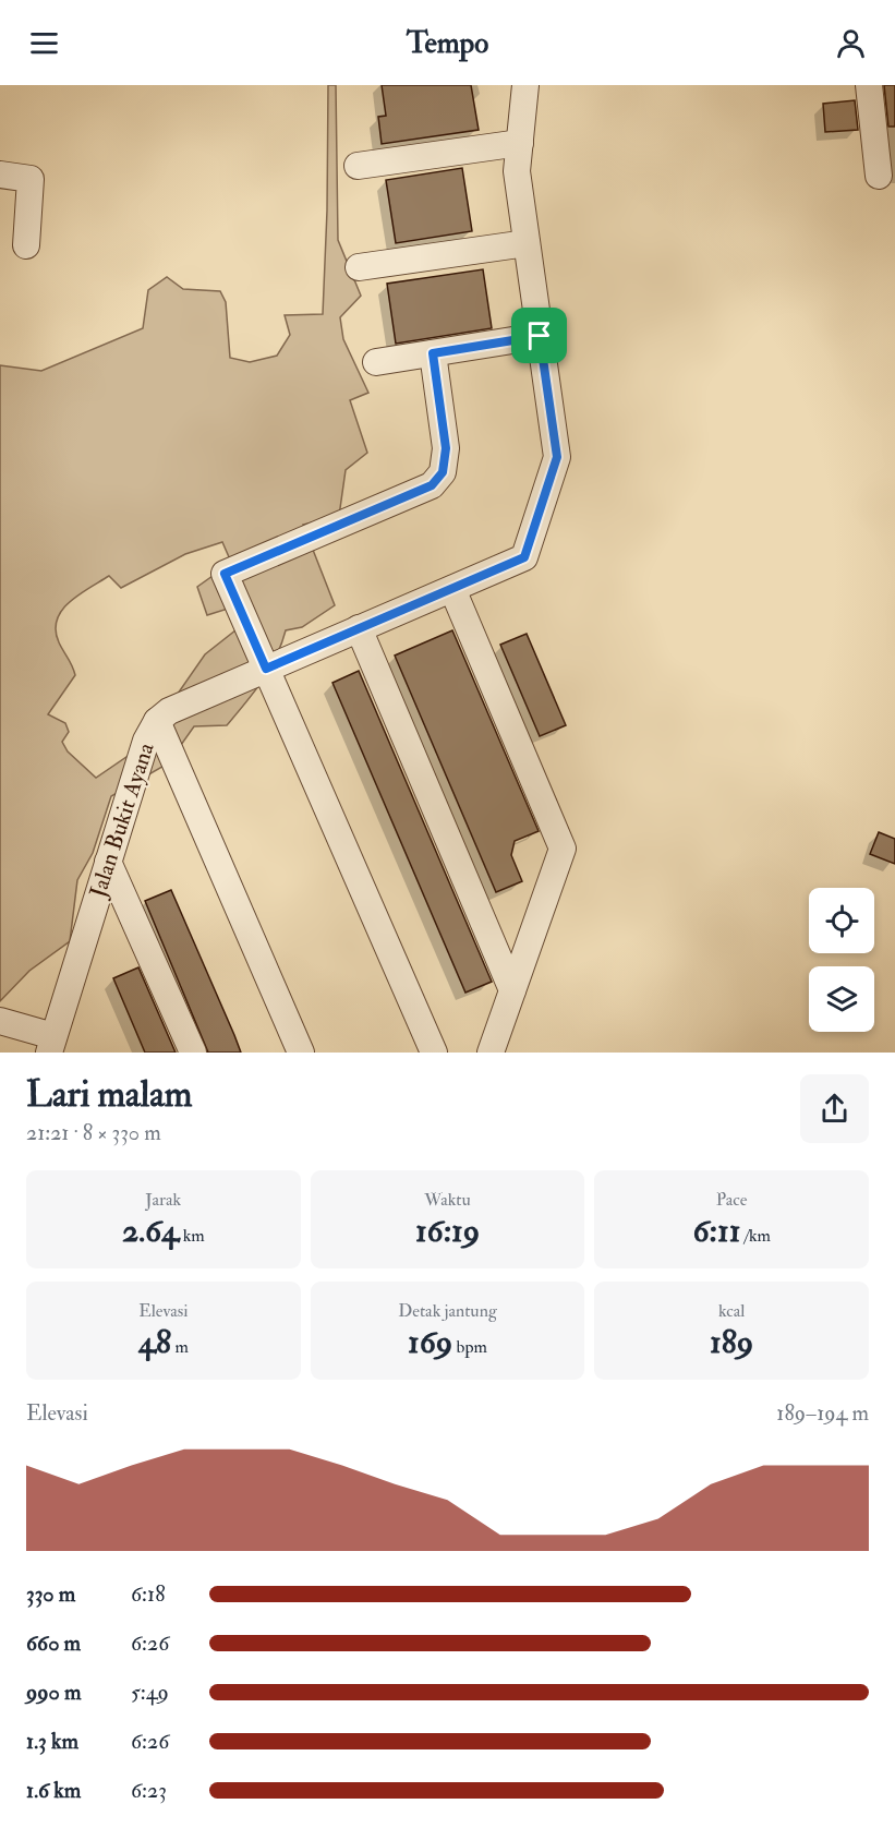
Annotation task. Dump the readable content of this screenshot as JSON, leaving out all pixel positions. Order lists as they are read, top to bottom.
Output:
{
  "streets": {
    "street": ["Jalan Bukit Ayana"]
  },
  "page": {
    "header": "Tempo",
    "heading": ["Lari malam", "21:21 · 8 × 330 m"],
    "stats": [
      ["Jarak", "2.64 km"],
      ["Waktu", "16:19"],
      ["Pace", "6:11 /km"],
      ["Elevasi", "48 m"],
      ["Detak jantung", "169 bpm"],
      ["kcal", "189"]
    ],
    "chart": ["Elevasi", "189–194 m"],
    "list": [
      {
        "name": "330 m",
        "note": "6:18"
      },
      {
        "name": "660 m",
        "note": "6:26"
      },
      {
        "name": "990 m",
        "note": "5:49"
      },
      {
        "name": "1.3 km",
        "note": "6:26"
      },
      {
        "name": "1.6 km",
        "note": "6:23"
      }
    ]
  }
}
